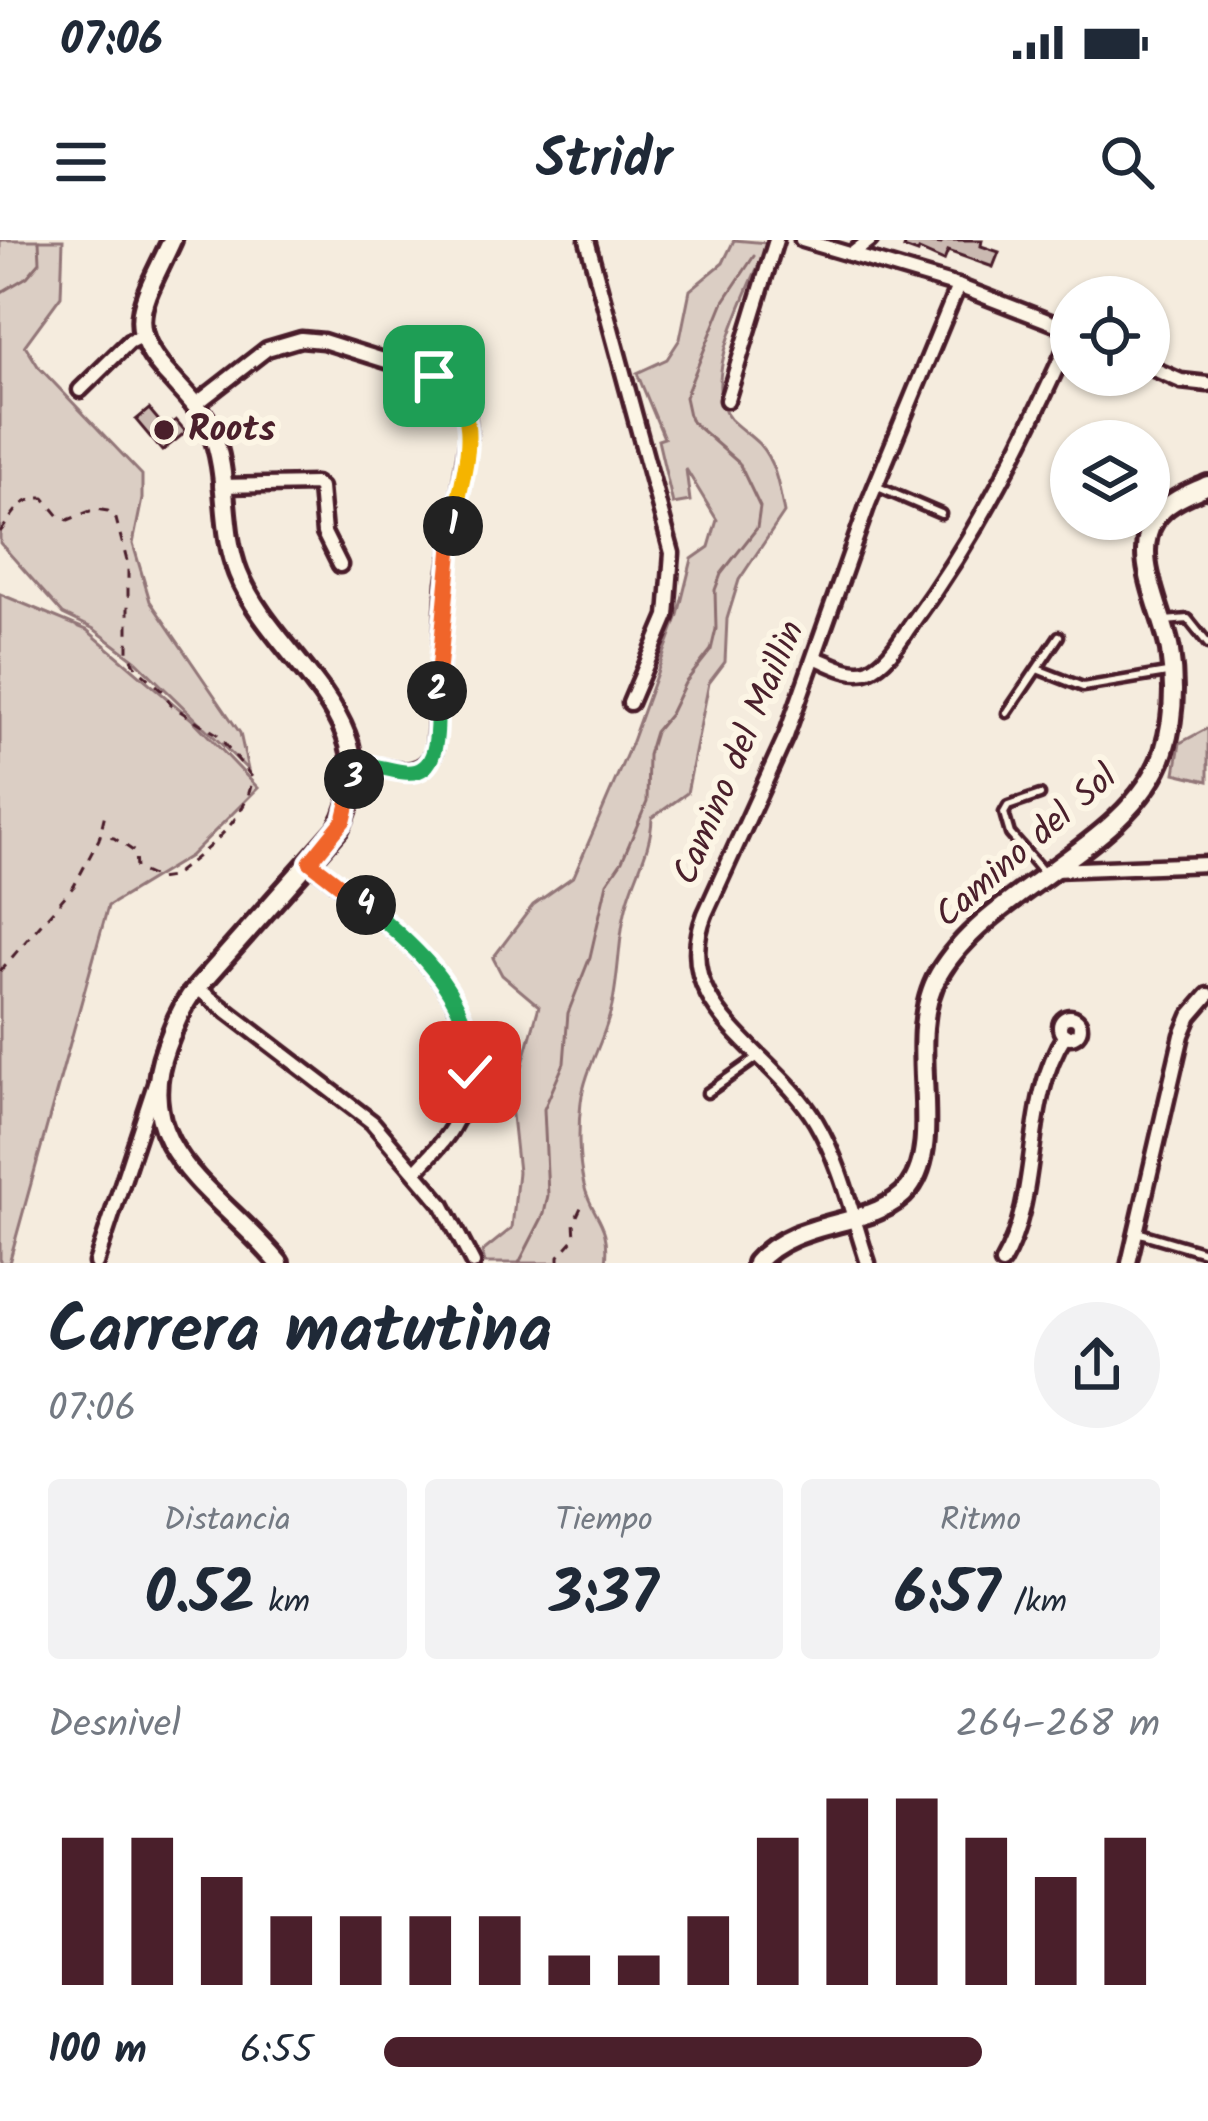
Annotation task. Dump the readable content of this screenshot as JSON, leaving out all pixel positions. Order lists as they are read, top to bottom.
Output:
{
  "streets": {
    "street": ["Camino del Maillin", "Camino del Sol"]
  },
  "crossings": [
    ["Camino del Maillin", "Camino del Sol"]
  ],
  "places": ["Roots"],
  "page": {
    "status": "07:06",
    "header": "Stridr",
    "pins": [
      "1",
      "2",
      "3",
      "4"
    ],
    "heading": ["Carrera matutina", "07:06"],
    "stats": [
      ["Distancia", "0.52 km"],
      ["Tiempo", "3:37"],
      ["Ritmo", "6:57 /km"]
    ],
    "chart": ["Desnivel", "264–268 m"],
    "list": [
      {
        "name": "100 m",
        "note": "6:55"
      }
    ]
  }
}
